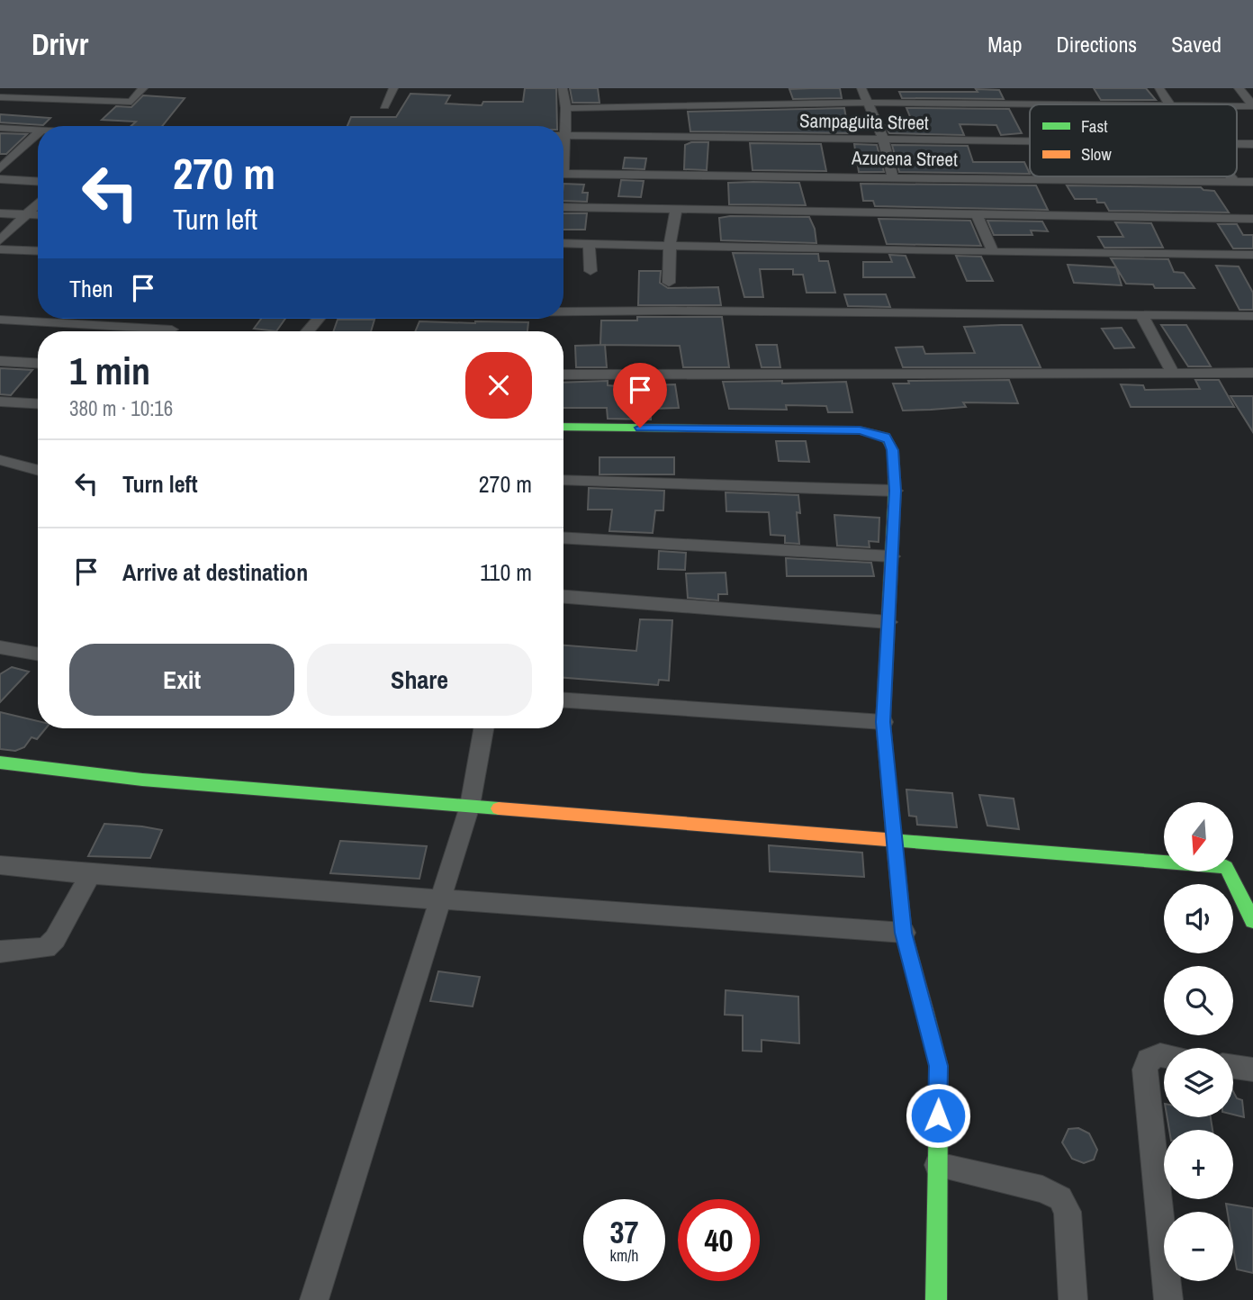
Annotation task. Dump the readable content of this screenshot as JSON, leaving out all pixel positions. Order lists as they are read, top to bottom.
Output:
{
  "streets": {
    "street": ["Sampaguita Street", "Azucena Street"]
  },
  "legend": ["Fast", "Slow"],
  "north": "bottom",
  "page": {
    "header": "Drivr",
    "nav": ["Map", "Directions", "Saved"],
    "turn": ["270 m", "Turn left"],
    "then": "Then",
    "heading": ["1 min", "380 m · 10:16"],
    "list": [
      {
        "name": "Turn left",
        "value": "270 m"
      },
      {
        "name": "Arrive at destination",
        "value": "110 m"
      }
    ],
    "buttons": ["Exit", "Share"],
    "map_buttons": ["+", "−"],
    "speed": "37 km/h",
    "limit": "40"
  }
}
